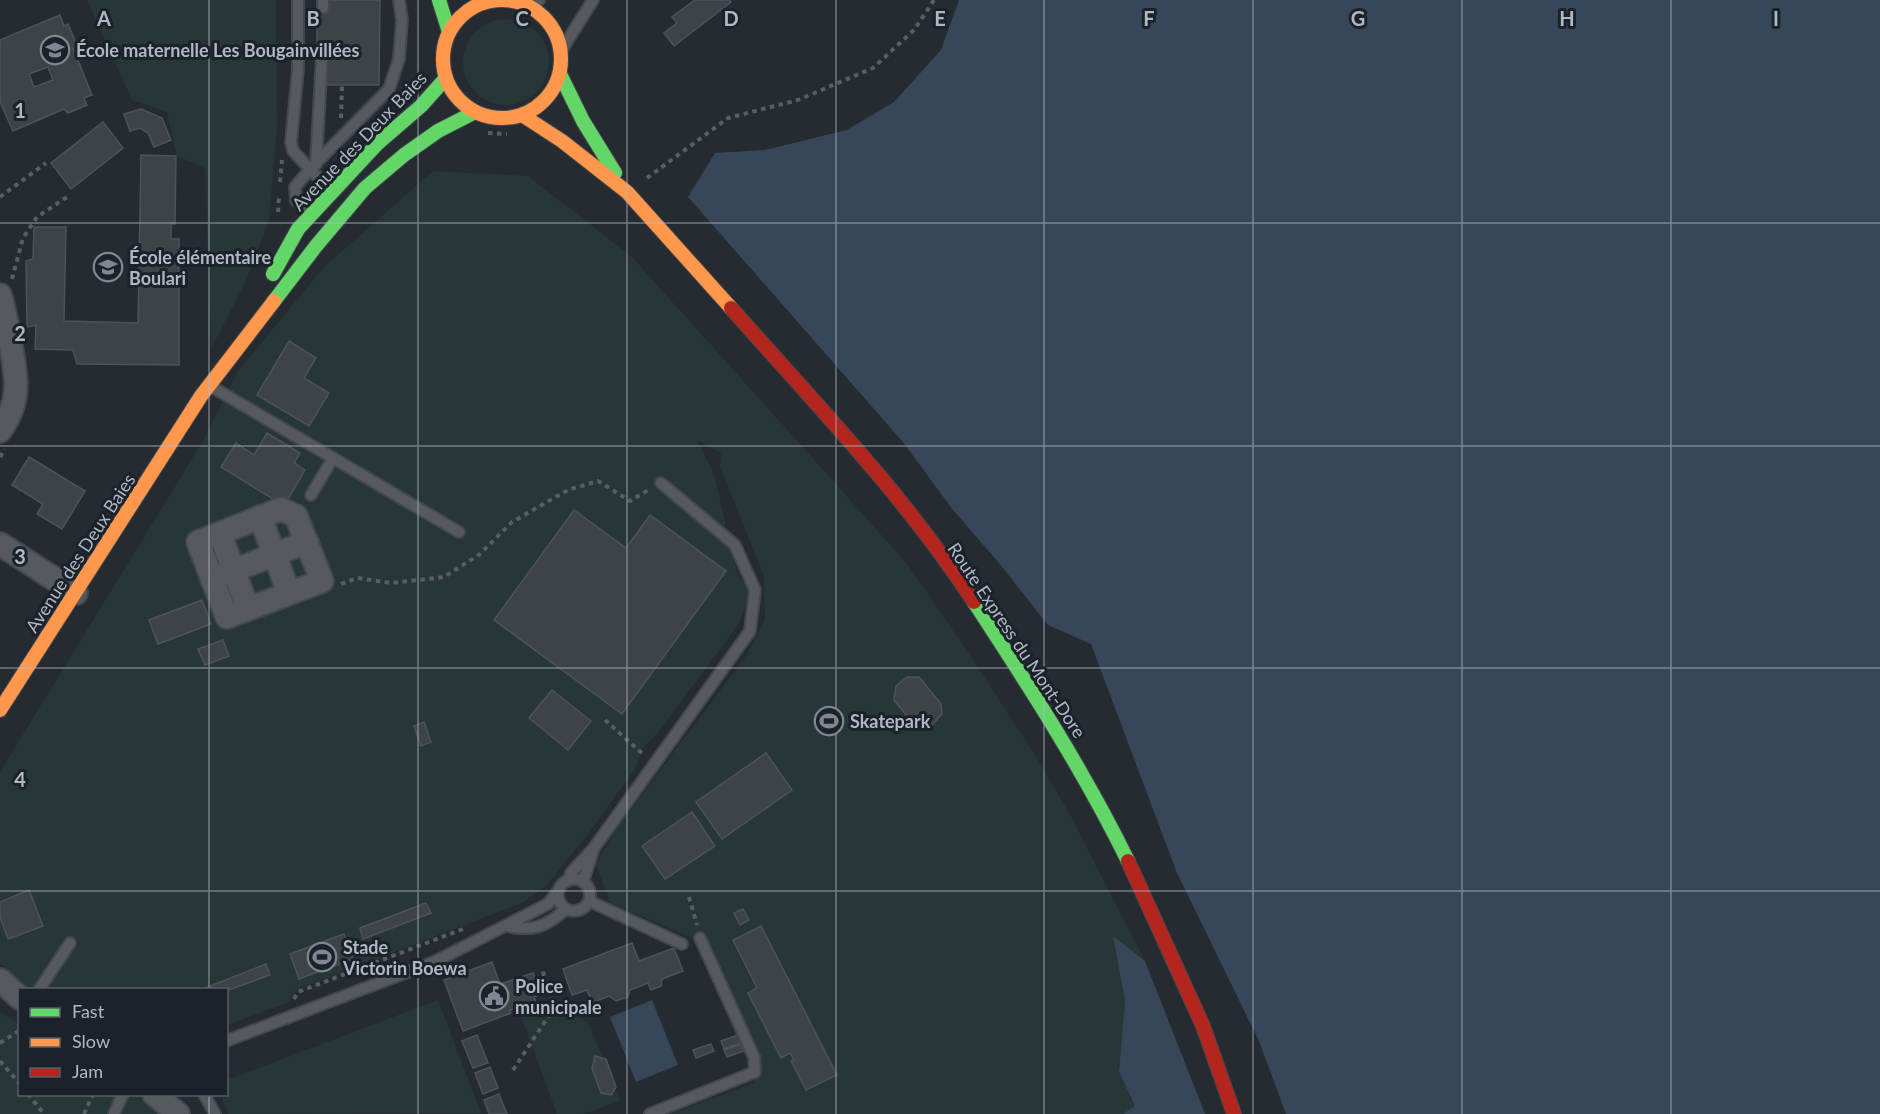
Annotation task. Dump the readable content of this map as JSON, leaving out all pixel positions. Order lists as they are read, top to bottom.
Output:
{
  "streets": {
    "main road": ["Avenue des Deux Baies", "Route Express du Mont-Dore"]
  },
  "crossings": [
    ["Avenue des Deux Baies", "Route Express du Mont-Dore"]
  ],
  "places": {
    "school or university": ["École maternelle Les Bougainvillées", "École élémentaire Boulari"],
    "sports": ["Skatepark", "Stade Victorin Boewa"],
    "public building": ["Police municipale"]
  },
  "legend": ["Fast", "Slow", "Jam"],
  "grid": {
    "columns": [
      "A",
      "B",
      "C",
      "D",
      "E",
      "F",
      "G",
      "H",
      "I"
    ],
    "rows": [
      "1",
      "2",
      "3",
      "4"
    ]
  }
}
